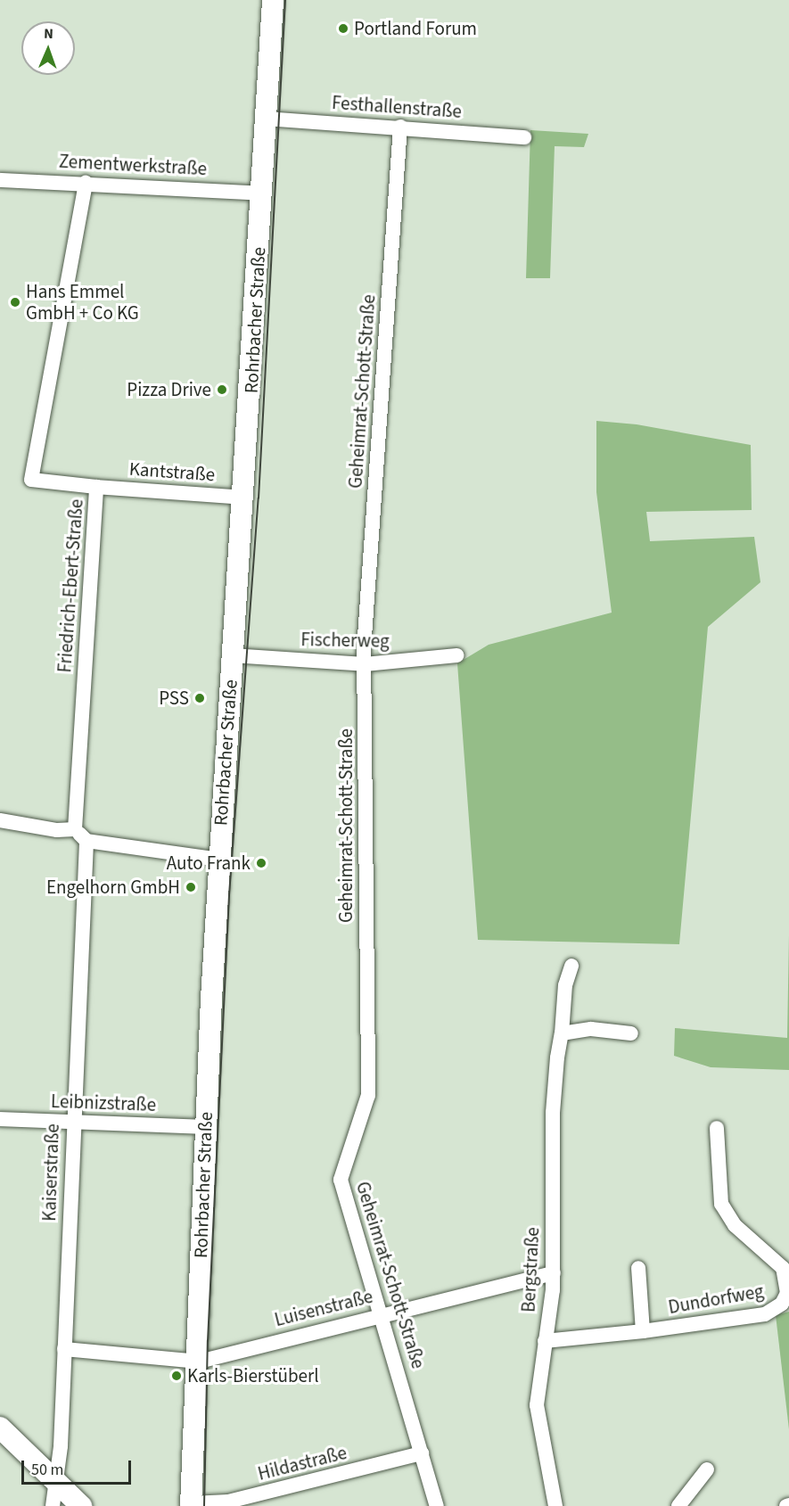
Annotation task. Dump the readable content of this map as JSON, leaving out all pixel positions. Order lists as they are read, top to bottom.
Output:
{
  "streets": {
    "main road": ["Rohrbacher Straße"],
    "street": [
      "Festhallenstraße",
      "Zementwerkstraße",
      "Geheimrat-Schott-Straße",
      "Kantstraße",
      "Friedrich-Ebert-Straße",
      "Fischerweg",
      "Leibnizstraße",
      "Kaiserstraße",
      "Bergstraße",
      "Dundorfweg",
      "Luisenstraße",
      "Hildastraße"
    ]
  },
  "crossings": [
    ["Festhallenstraße", "Rohrbacher Straße"],
    ["Festhallenstraße", "Geheimrat-Schott-Straße"],
    ["Zementwerkstraße", "Rohrbacher Straße"],
    ["Zementwerkstraße", "Friedrich-Ebert-Straße"],
    ["Rohrbacher Straße", "Kantstraße"],
    ["Rohrbacher Straße", "Fischerweg"],
    ["Rohrbacher Straße", "Leibnizstraße"],
    ["Rohrbacher Straße", "Luisenstraße"],
    ["Rohrbacher Straße", "Hildastraße"],
    ["Geheimrat-Schott-Straße", "Fischerweg"],
    ["Geheimrat-Schott-Straße", "Luisenstraße"],
    ["Geheimrat-Schott-Straße", "Hildastraße"],
    ["Kantstraße", "Friedrich-Ebert-Straße"],
    ["Leibnizstraße", "Kaiserstraße"],
    ["Kaiserstraße", "Luisenstraße"],
    ["Bergstraße", "Dundorfweg"],
    ["Bergstraße", "Luisenstraße"]
  ],
  "places": [
    "Portland Forum",
    "Hans Emmel GmbH + Co KG",
    "Pizza Drive",
    "PSS",
    "Auto Frank",
    "Engelhorn GmbH",
    "Karls-Bierstüberl"
  ],
  "scale_bar": "50 m",
  "north": "top"
}
